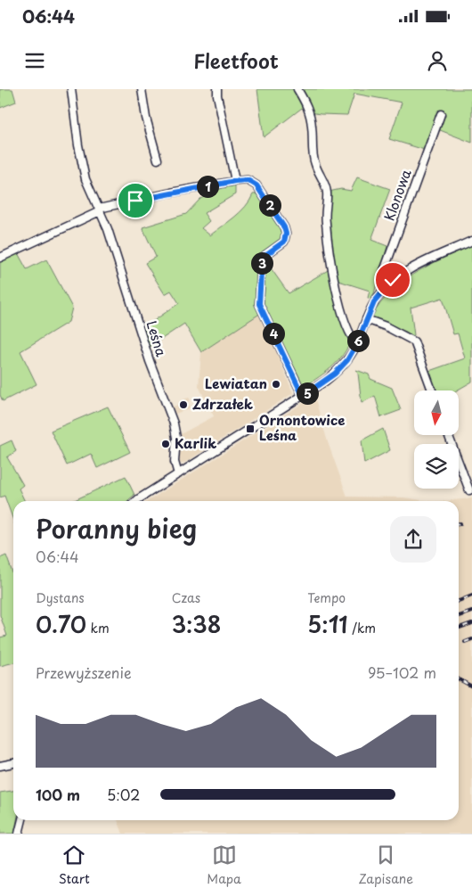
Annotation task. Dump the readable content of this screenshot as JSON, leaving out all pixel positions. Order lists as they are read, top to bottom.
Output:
{
  "streets": {
    "street": ["Klonowa", "Leśna"]
  },
  "places": {
    "other": ["Lewiatan", "Zdrzałek", "Karlik"],
    "transit": ["Ornontowice Leśna"]
  },
  "north": "bottom",
  "page": {
    "status": "06:44",
    "header": "Fleetfoot",
    "pins": [
      "1",
      "2",
      "3",
      "4",
      "6",
      "5"
    ],
    "heading": ["Poranny bieg", "06:44"],
    "stats": [
      ["Dystans", "0.70 km"],
      ["Czas", "3:38"],
      ["Tempo", "5:11 /km"]
    ],
    "chart": ["Przewyższenie", "95–102 m"],
    "list": [
      {
        "name": "100 m",
        "note": "5:02"
      }
    ],
    "tabs": ["Start", "Mapa", "Zapisane"]
  }
}
